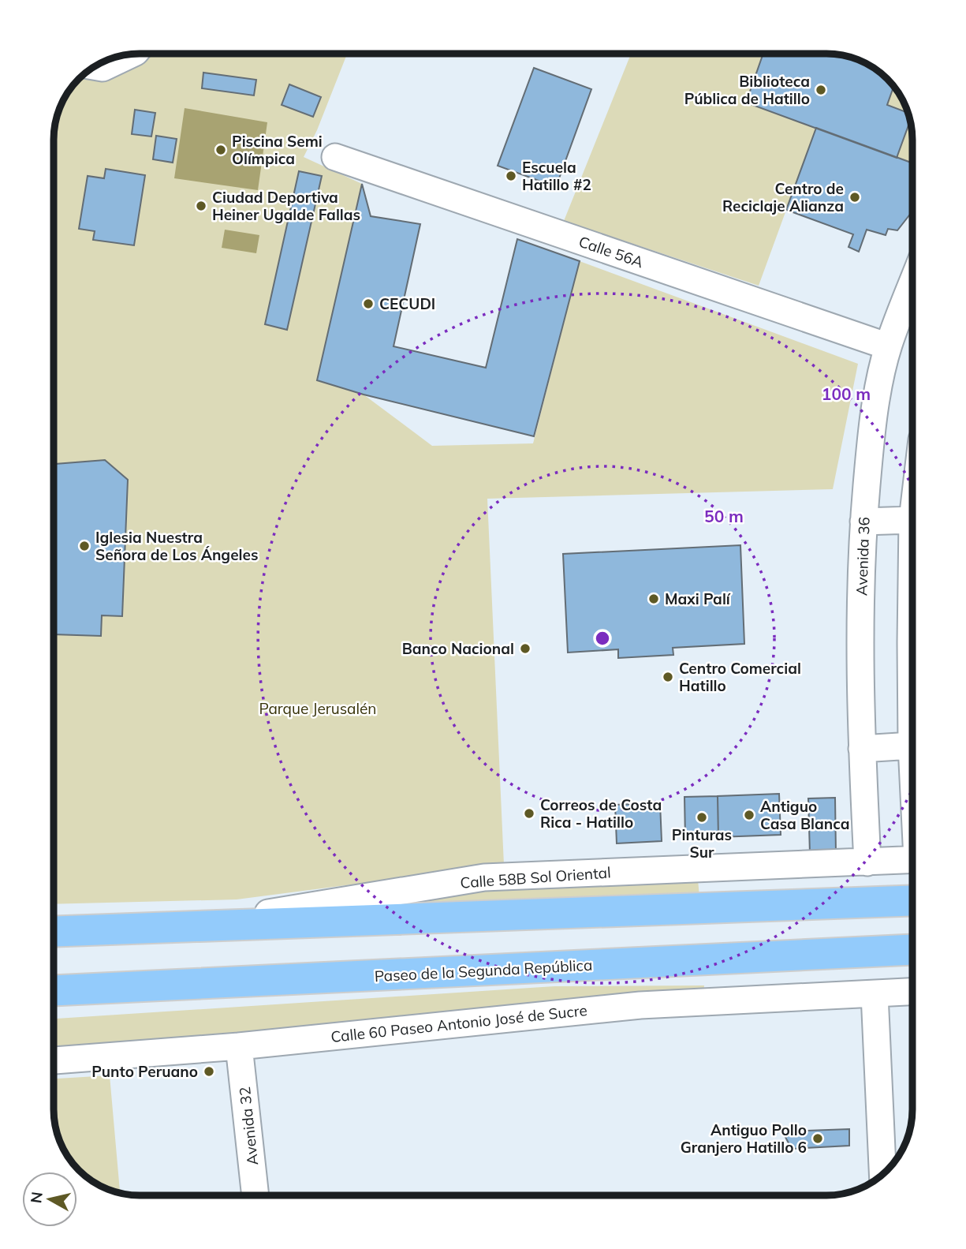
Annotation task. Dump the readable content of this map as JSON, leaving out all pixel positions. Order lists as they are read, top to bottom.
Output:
{
  "streets": {
    "highway": ["Paseo de la Segunda República"],
    "street": [
      "Calle 56A",
      "Avenida 36",
      "Calle 58B Sol Oriental",
      "Calle 60 Paseo Antonio José de Sucre",
      "Avenida 32"
    ]
  },
  "crossings": [
    ["Calle 56A", "Avenida 36"],
    ["Avenida 36", "Calle 58B Sol Oriental"],
    ["Calle 60 Paseo Antonio José de Sucre", "Avenida 32"]
  ],
  "parks": ["Parque Jerusalén"],
  "places": [
    "Biblioteca Pública de Hatillo",
    "Piscina Semi Olímpica",
    "Escuela Hatillo #2",
    "Centro de Reciclaje Alianza",
    "Ciudad Deportiva Heiner Ugalde Fallas",
    "CECUDI",
    "Iglesia Nuestra Señora de Los Ángeles",
    "Maxi Palí",
    "Banco Nacional",
    "Centro Comercial Hatillo",
    "Correos de Costa Rica - Hatillo",
    "Antiguo Casa Blanca",
    "Pinturas Sur",
    "Punto Peruano",
    "Antiguo Pollo Granjero Hatillo 6"
  ],
  "north": "left",
  "rings": ["100 m", "50 m"]
}
